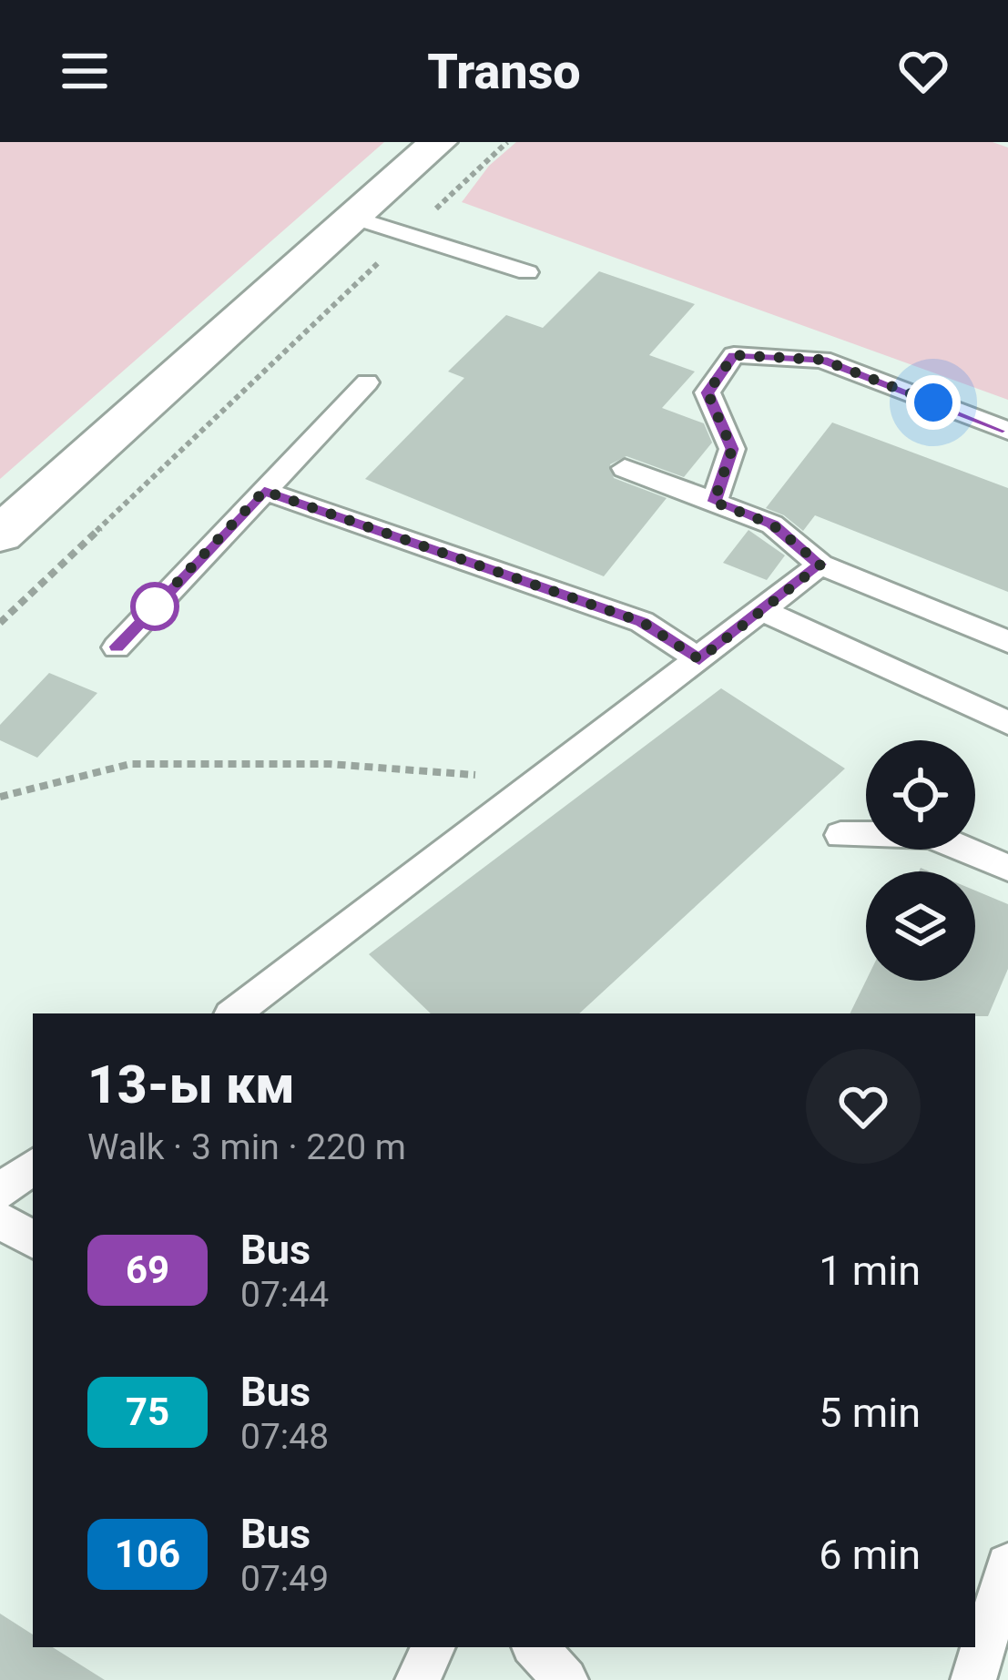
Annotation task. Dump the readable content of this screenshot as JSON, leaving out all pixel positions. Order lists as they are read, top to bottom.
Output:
{
  "lines": ["bus line 69"],
  "page": {
    "header": "Transo",
    "heading": ["13-ы км", "Walk · 3 min · 220 m"],
    "list": [
      {
        "mark": "69",
        "name": "Bus",
        "note": "07:44",
        "value": "1 min"
      },
      {
        "mark": "75",
        "name": "Bus",
        "note": "07:48",
        "value": "5 min"
      },
      {
        "mark": "106",
        "name": "Bus",
        "note": "07:49",
        "value": "6 min"
      }
    ]
  }
}
